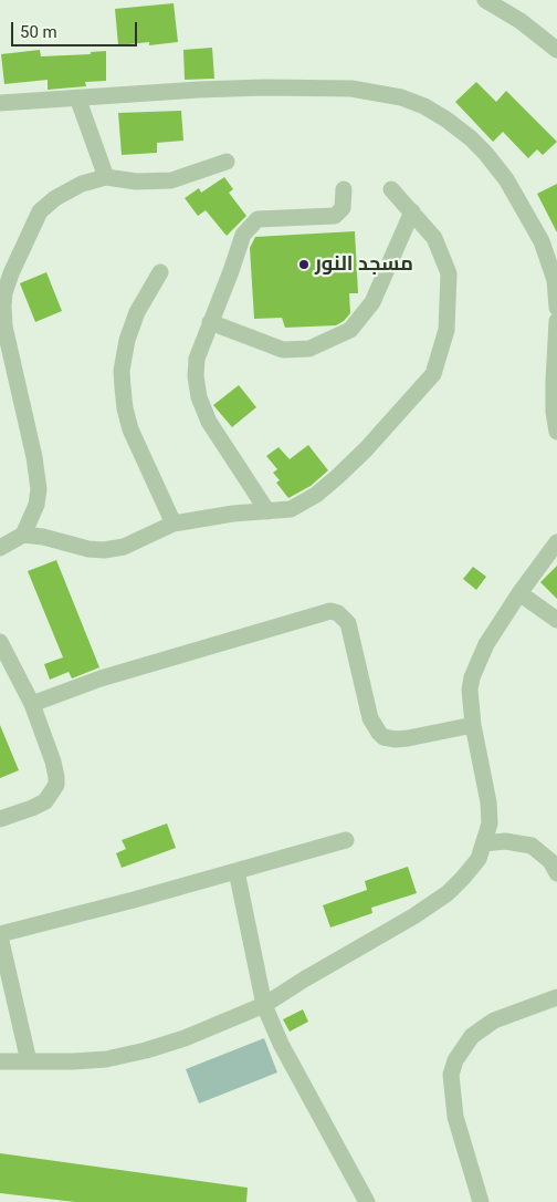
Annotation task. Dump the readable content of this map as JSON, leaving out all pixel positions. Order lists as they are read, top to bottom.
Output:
{
  "places": ["مسجد النور"],
  "scale_bar": "50 m"
}
